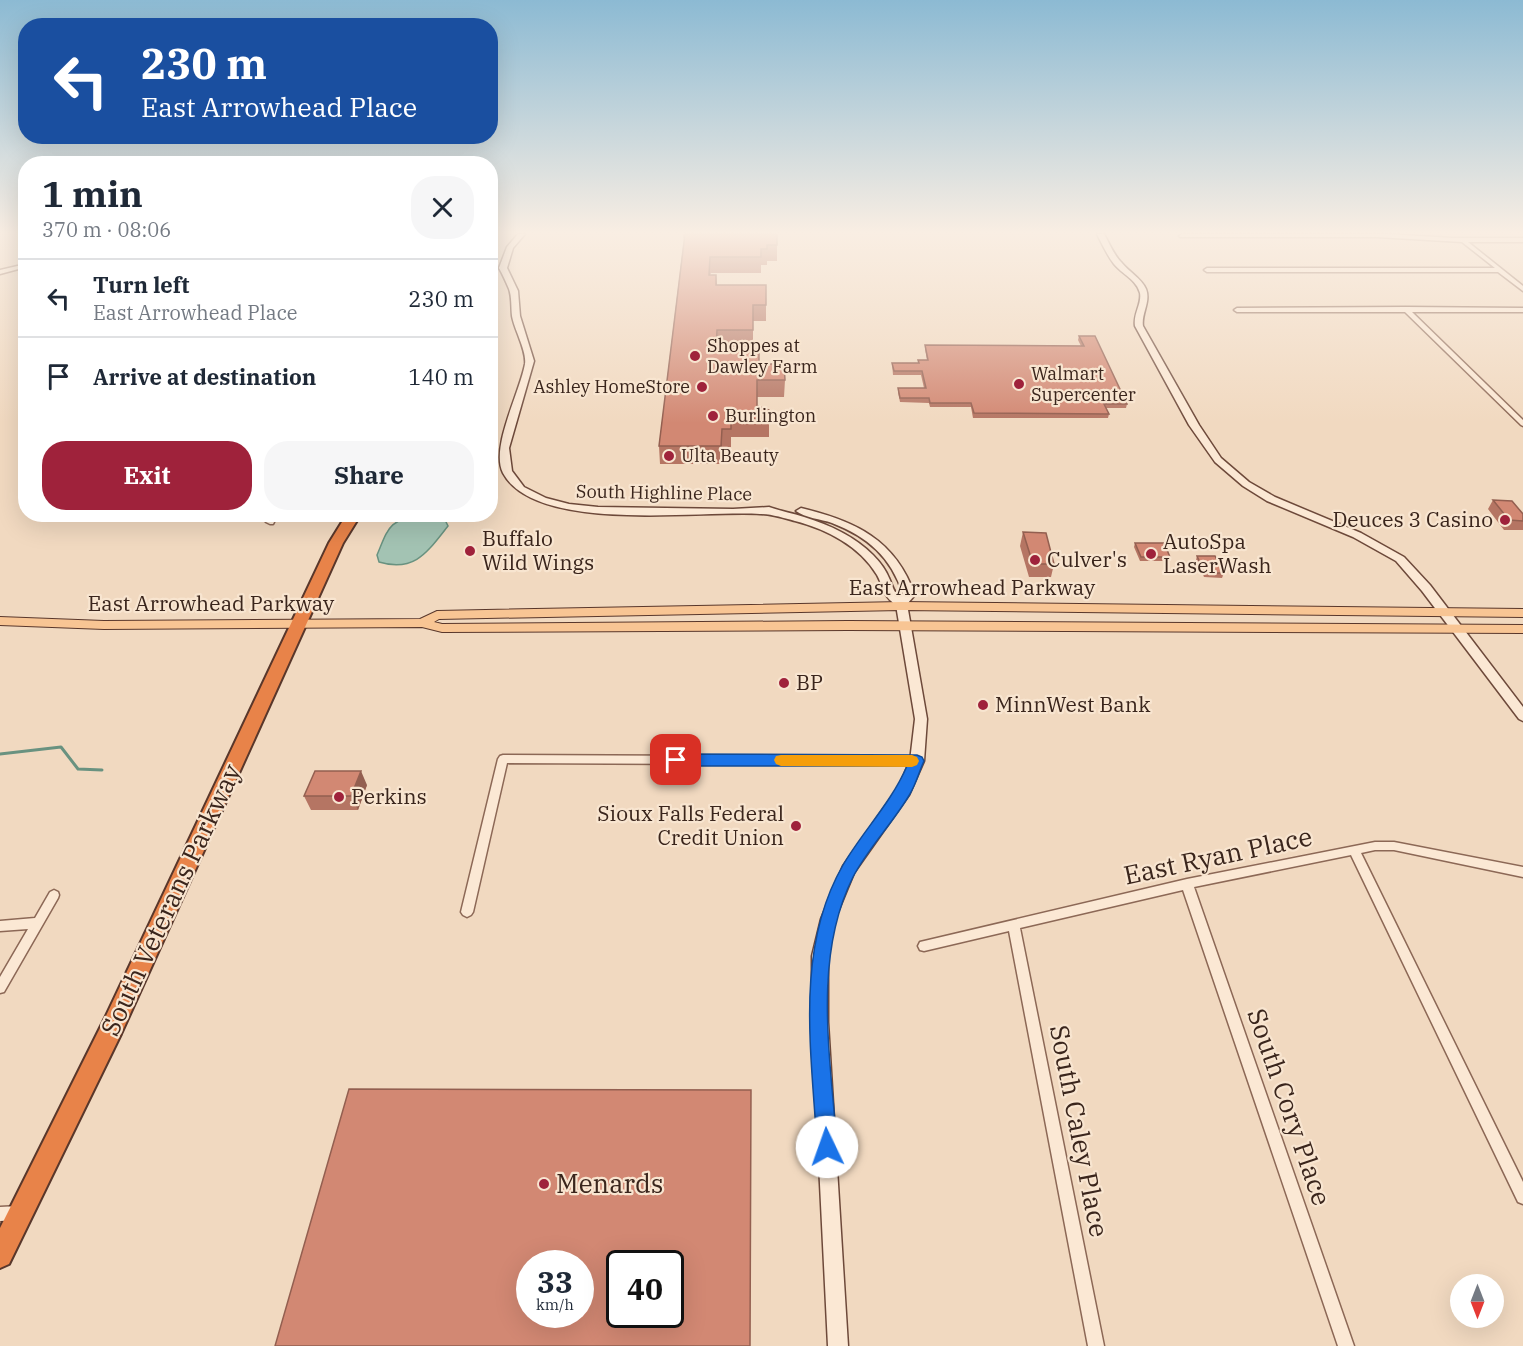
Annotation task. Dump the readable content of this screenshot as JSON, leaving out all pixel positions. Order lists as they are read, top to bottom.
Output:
{
  "streets": {
    "highway": ["South Veterans Parkway"],
    "main road": ["East Arrowhead Parkway"],
    "street": [
      "South Highline Place",
      "East Ryan Place",
      "South Cory Place",
      "South Caley Place"
    ]
  },
  "crossings": [
    ["South Highline Place", "East Arrowhead Parkway"],
    ["East Arrowhead Parkway", "South Veterans Parkway"],
    ["East Ryan Place", "South Cory Place"],
    ["East Ryan Place", "South Caley Place"]
  ],
  "places": [
    "Shoppes at Dawley Farm",
    "Walmart Supercenter",
    "Ashley HomeStore",
    "Burlington",
    "Ulta Beauty",
    "Deuces 3 Casino",
    "Buffalo Wild Wings",
    "AutoSpa LaserWash",
    "Culver's",
    "BP",
    "MinnWest Bank",
    "Perkins",
    "Sioux Falls Federal Credit Union",
    "Menards"
  ],
  "north": "bottom",
  "page": {
    "turn": ["230 m", "East Arrowhead Place"],
    "heading": ["1 min", "370 m · 08:06"],
    "list": [
      {
        "name": "Turn left",
        "note": "East Arrowhead Place",
        "value": "230 m"
      },
      {
        "name": "Arrive at destination",
        "value": "140 m"
      }
    ],
    "buttons": ["Exit", "Share"],
    "speed": "33 km/h",
    "limit": "40"
  }
}
